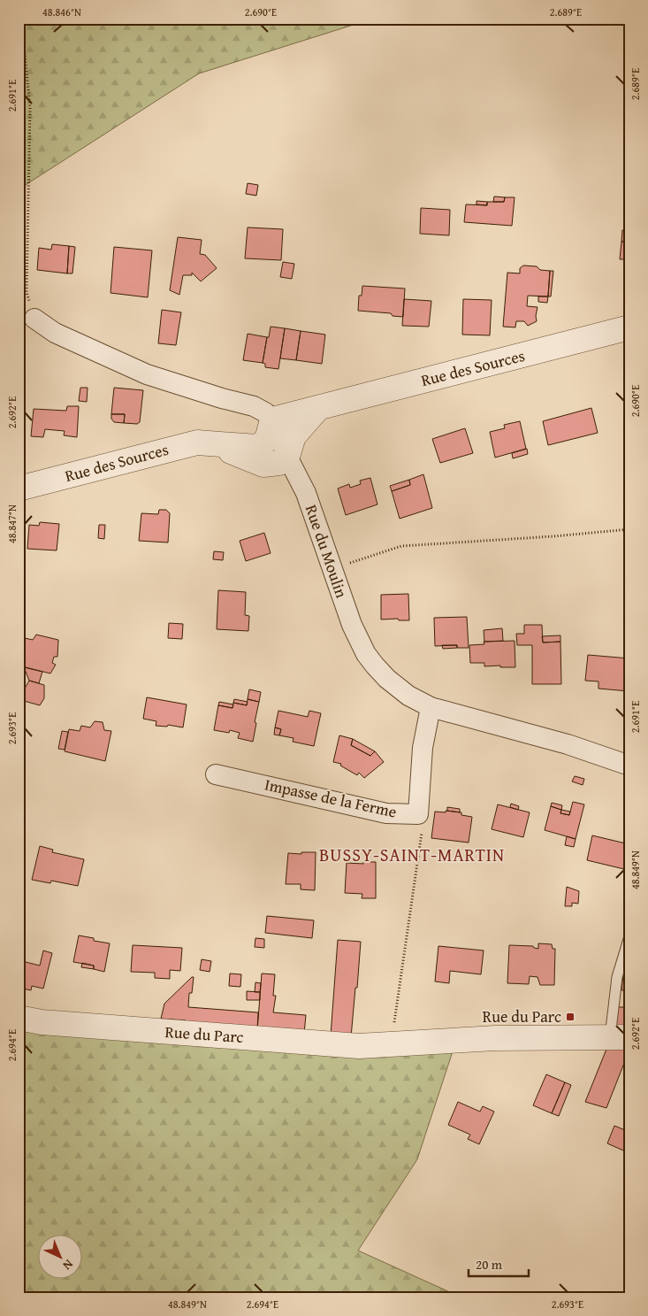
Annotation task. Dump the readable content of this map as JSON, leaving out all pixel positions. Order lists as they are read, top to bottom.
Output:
{
  "streets": {
    "street": [
      "Rue des Sources",
      "Rue du Moulin",
      "Impasse de la Ferme",
      "Rue du Parc"
    ]
  },
  "crossings": [
    ["Rue des Sources", "Rue du Moulin"],
    ["Rue du Moulin", "Impasse de la Ferme"]
  ],
  "districts": ["BUSSY-SAINT-MARTIN"],
  "places": {
    "transit": ["Rue du Parc"]
  },
  "scale_bar": "20 m",
  "north": "bottom right",
  "coordinates": [
    "48.846°N",
    "2.690°E",
    "2.689°E",
    "2.691°E",
    "2.692°E",
    "48.847°N",
    "2.693°E",
    "48.849°N",
    "2.694°E"
  ]
}
